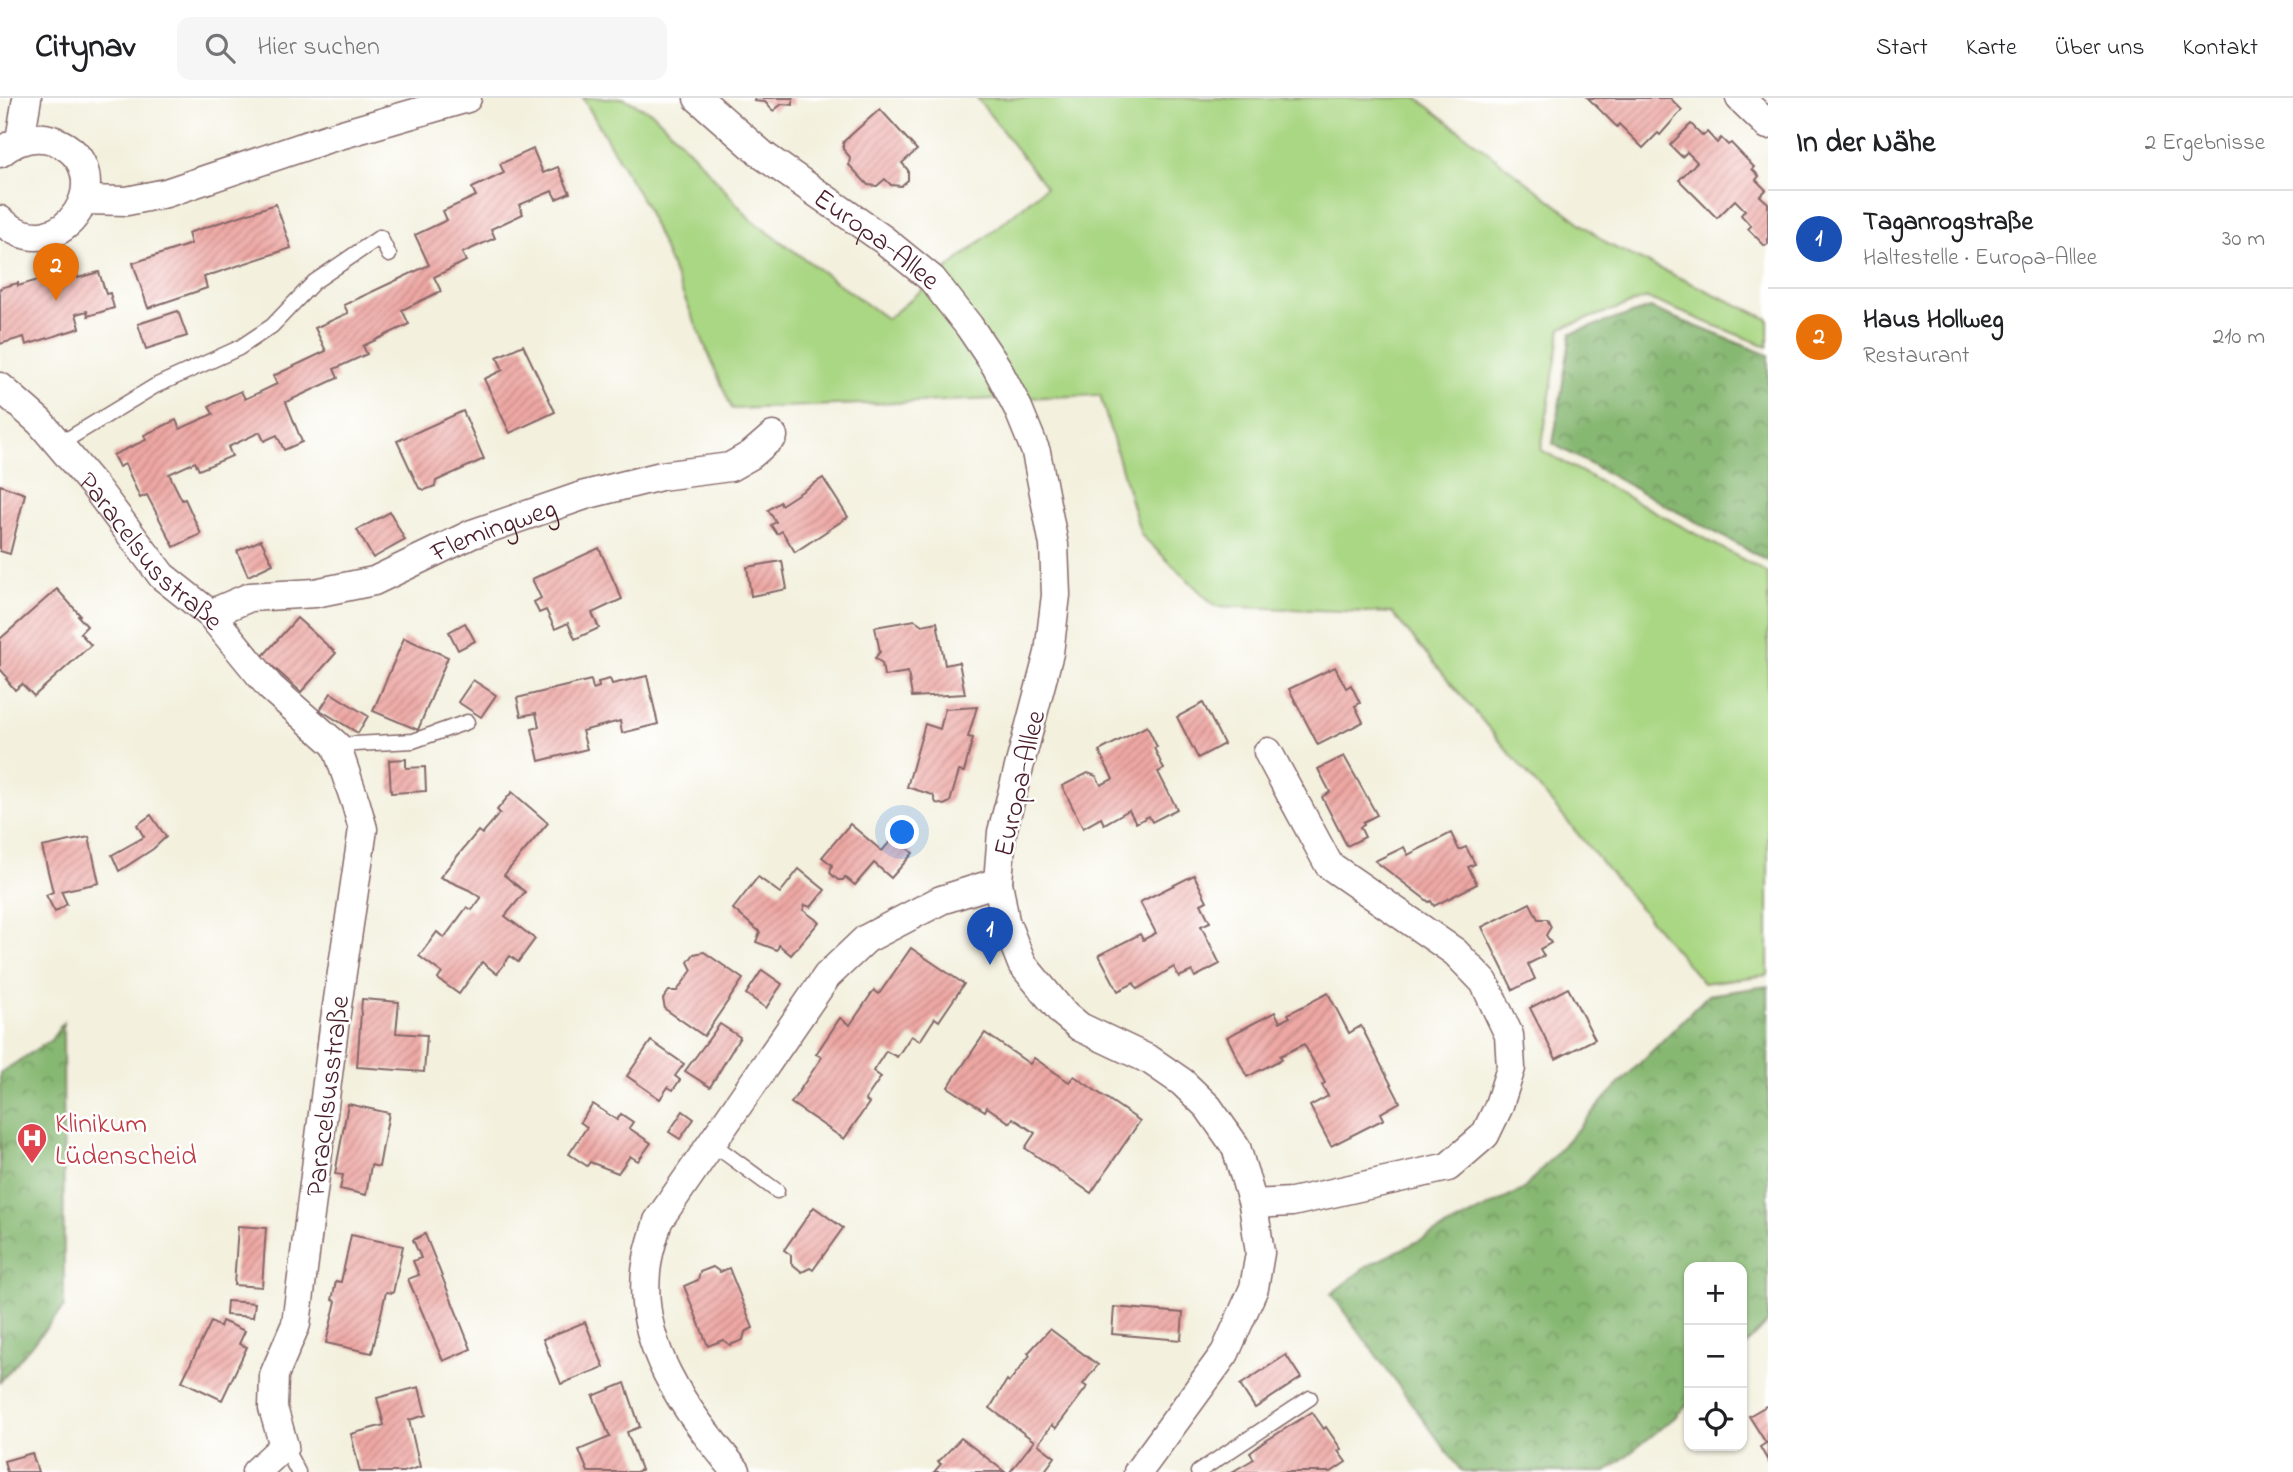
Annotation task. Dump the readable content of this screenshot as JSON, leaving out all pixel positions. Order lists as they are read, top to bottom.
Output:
{
  "streets": {
    "street": ["Europa-Allee", "Flemingweg", "Paracelsusstraße"]
  },
  "crossings": [
    ["Flemingweg", "Paracelsusstraße"]
  ],
  "places": {
    "hospital": ["Klinikum Lüdenscheid"]
  },
  "page": {
    "header": "Citynav",
    "search": "Hier suchen",
    "nav": [
      "Start",
      "Karte",
      "Über uns",
      "Kontakt"
    ],
    "heading": ["In der Nähe", "2 Ergebnisse"],
    "list": [
      {
        "mark": "1",
        "name": "Taganrogstraße",
        "note": "Haltestelle · Europa-Allee",
        "value": "30 m"
      },
      {
        "mark": "2",
        "name": "Haus Hollweg",
        "note": "Restaurant",
        "value": "210 m"
      }
    ],
    "pins": ["2", "1"],
    "map_buttons": ["+", "−"]
  }
}
